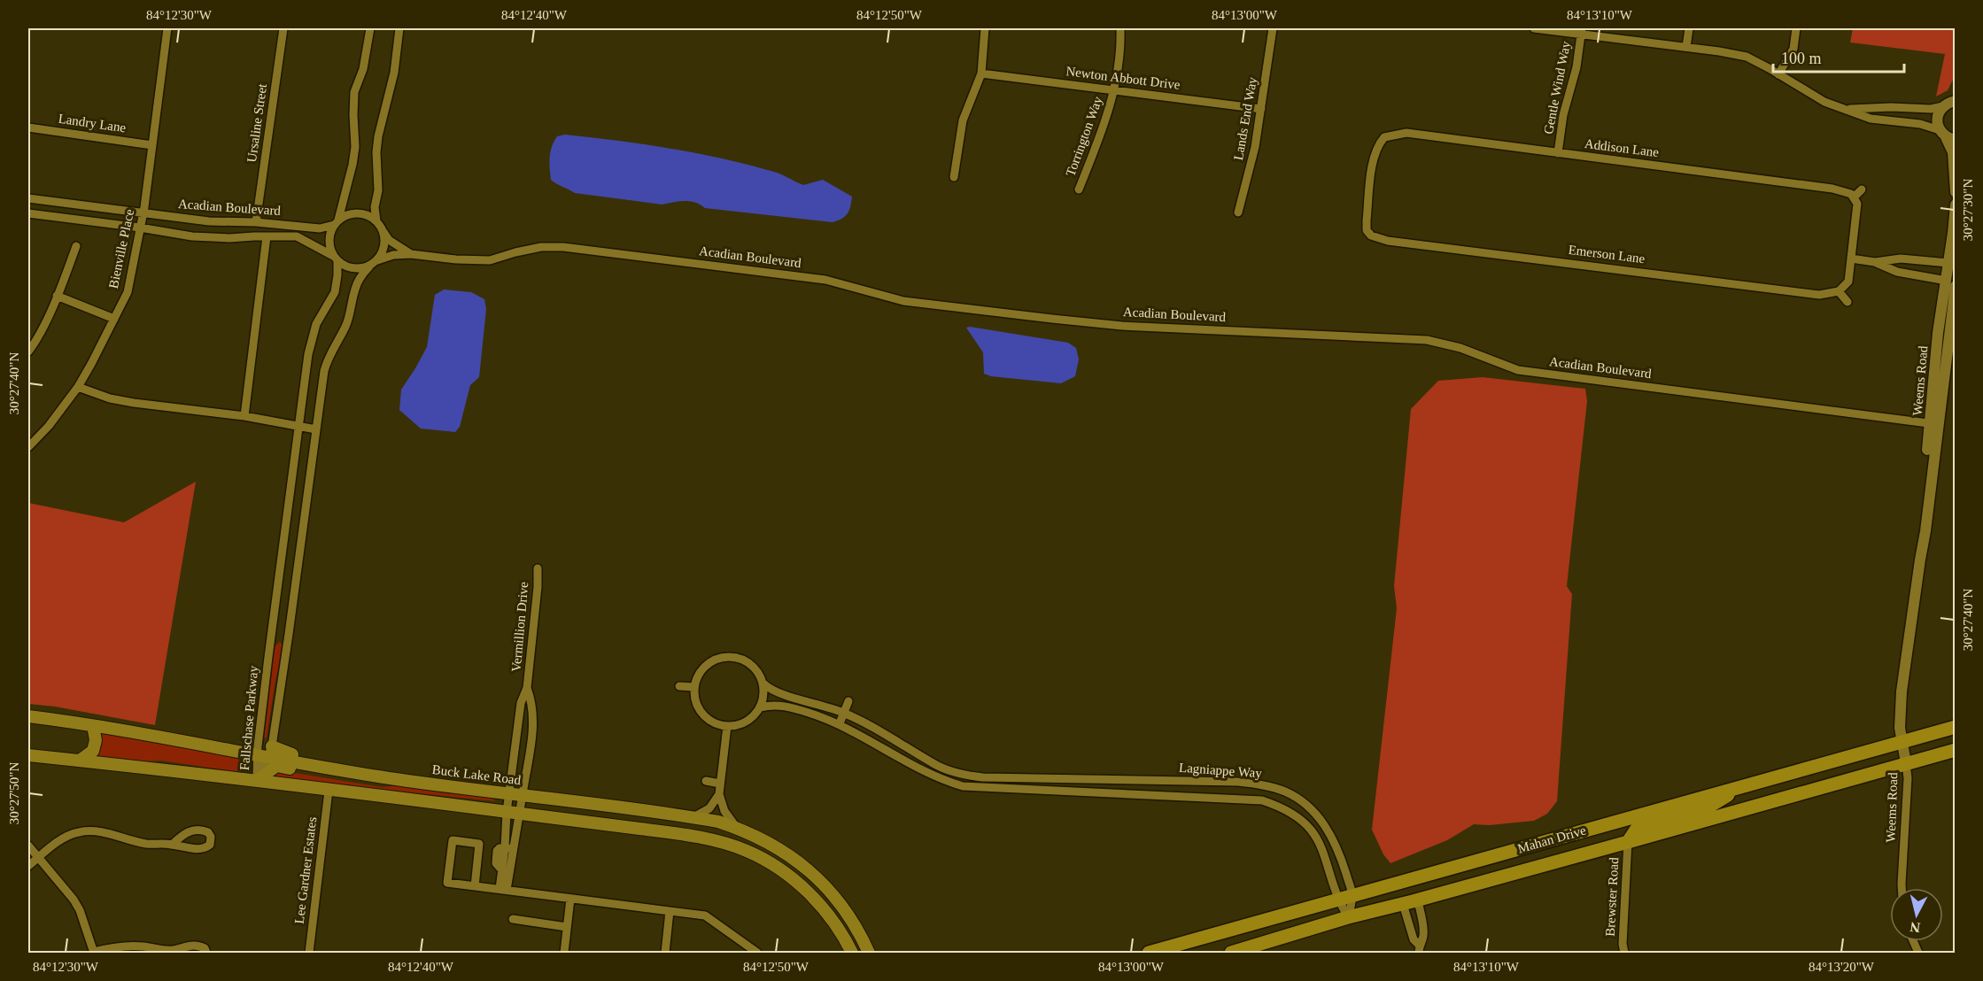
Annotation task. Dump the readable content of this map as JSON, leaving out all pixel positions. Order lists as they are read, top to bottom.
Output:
{
  "streets": {
    "main road": ["Buck Lake Road", "Mahan Drive"],
    "street": [
      "Newton Abbott Drive",
      "Gentle Wind Way",
      "Lands End Way",
      "Landry Lane",
      "Ursaline Street",
      "Torrington Way",
      "Addison Lane",
      "Acadian Boulevard",
      "Bienville Place",
      "Emerson Lane",
      "Weems Road",
      "Vermillion Drive",
      "Fallschase Parkway",
      "Lagniappe Way",
      "Lee Gardner Estates",
      "Brewster Road"
    ]
  },
  "crossings": [
    ["Newton Abbott Drive", "Lands End Way"],
    ["Newton Abbott Drive", "Torrington Way"],
    ["Gentle Wind Way", "Addison Lane"],
    ["Landry Lane", "Bienville Place"],
    ["Ursaline Street", "Acadian Boulevard"],
    ["Addison Lane", "Emerson Lane"],
    ["Acadian Boulevard", "Bienville Place"],
    ["Acadian Boulevard", "Weems Road"],
    ["Acadian Boulevard", "Fallschase Parkway"],
    ["Weems Road", "Mahan Drive"],
    ["Vermillion Drive", "Buck Lake Road"],
    ["Fallschase Parkway", "Buck Lake Road"],
    ["Lagniappe Way", "Mahan Drive"],
    ["Mahan Drive", "Brewster Road"]
  ],
  "scale_bar": "100 m",
  "north": "bottom",
  "coordinates": [
    "84°12'30\"W",
    "84°12'40\"W",
    "84°12'50\"W",
    "84°13'00\"W",
    "84°13'10\"W",
    "30°27'30\"N",
    "30°27'40\"N",
    "30°27'50\"N",
    "84°13'20\"W"
  ]
}
